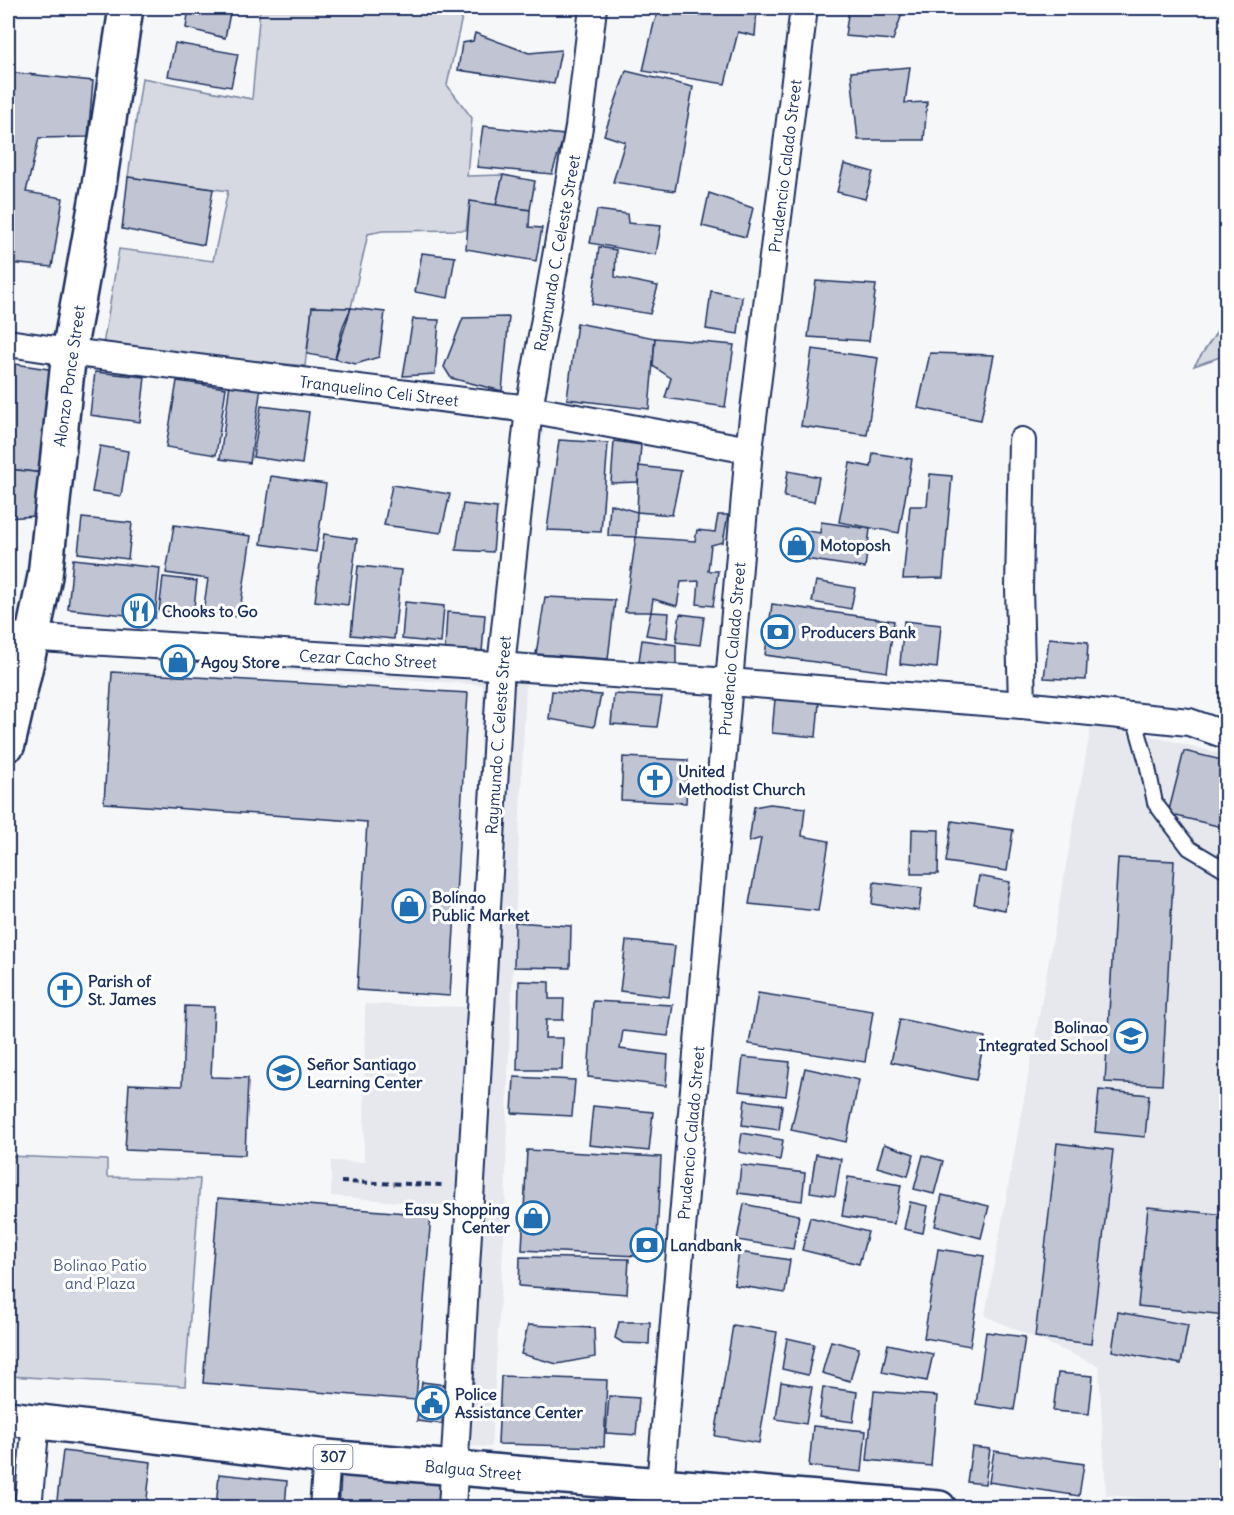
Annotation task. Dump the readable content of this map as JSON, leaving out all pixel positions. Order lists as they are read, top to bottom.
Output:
{
  "streets": {
    "main road": ["Alonzo Ponce Street", "307", "Balgua Street"],
    "street": [
      "Prudencio Calado Street",
      "Raymundo C. Celeste Street",
      "Tranquelino Celi Street",
      "Cezar Cacho Street"
    ]
  },
  "crossings": [
    ["Prudencio Calado Street", "Tranquelino Celi Street"],
    ["Prudencio Calado Street", "Cezar Cacho Street"],
    ["Prudencio Calado Street", "Balgua Street"],
    ["Raymundo C. Celeste Street", "Tranquelino Celi Street"],
    ["Raymundo C. Celeste Street", "Cezar Cacho Street"],
    ["Raymundo C. Celeste Street", "Balgua Street"],
    ["Alonzo Ponce Street", "Tranquelino Celi Street"],
    ["Alonzo Ponce Street", "Cezar Cacho Street"]
  ],
  "parks": ["Bolinao Patio and Plaza"],
  "places": {
    "shop": [
      "Motoposh",
      "Agoy Store",
      "Bolinao Public Market",
      "Easy Shopping Center"
    ],
    "restaurant": ["Chooks to Go"],
    "bank": ["Producers Bank", "Landbank"],
    "church": ["United Methodist Church", "Parish of St. James"],
    "school or university": ["Bolinao Integrated School", "Señor Santiago Learning Center"],
    "public building": ["Police Assistance Center"]
  }
}
